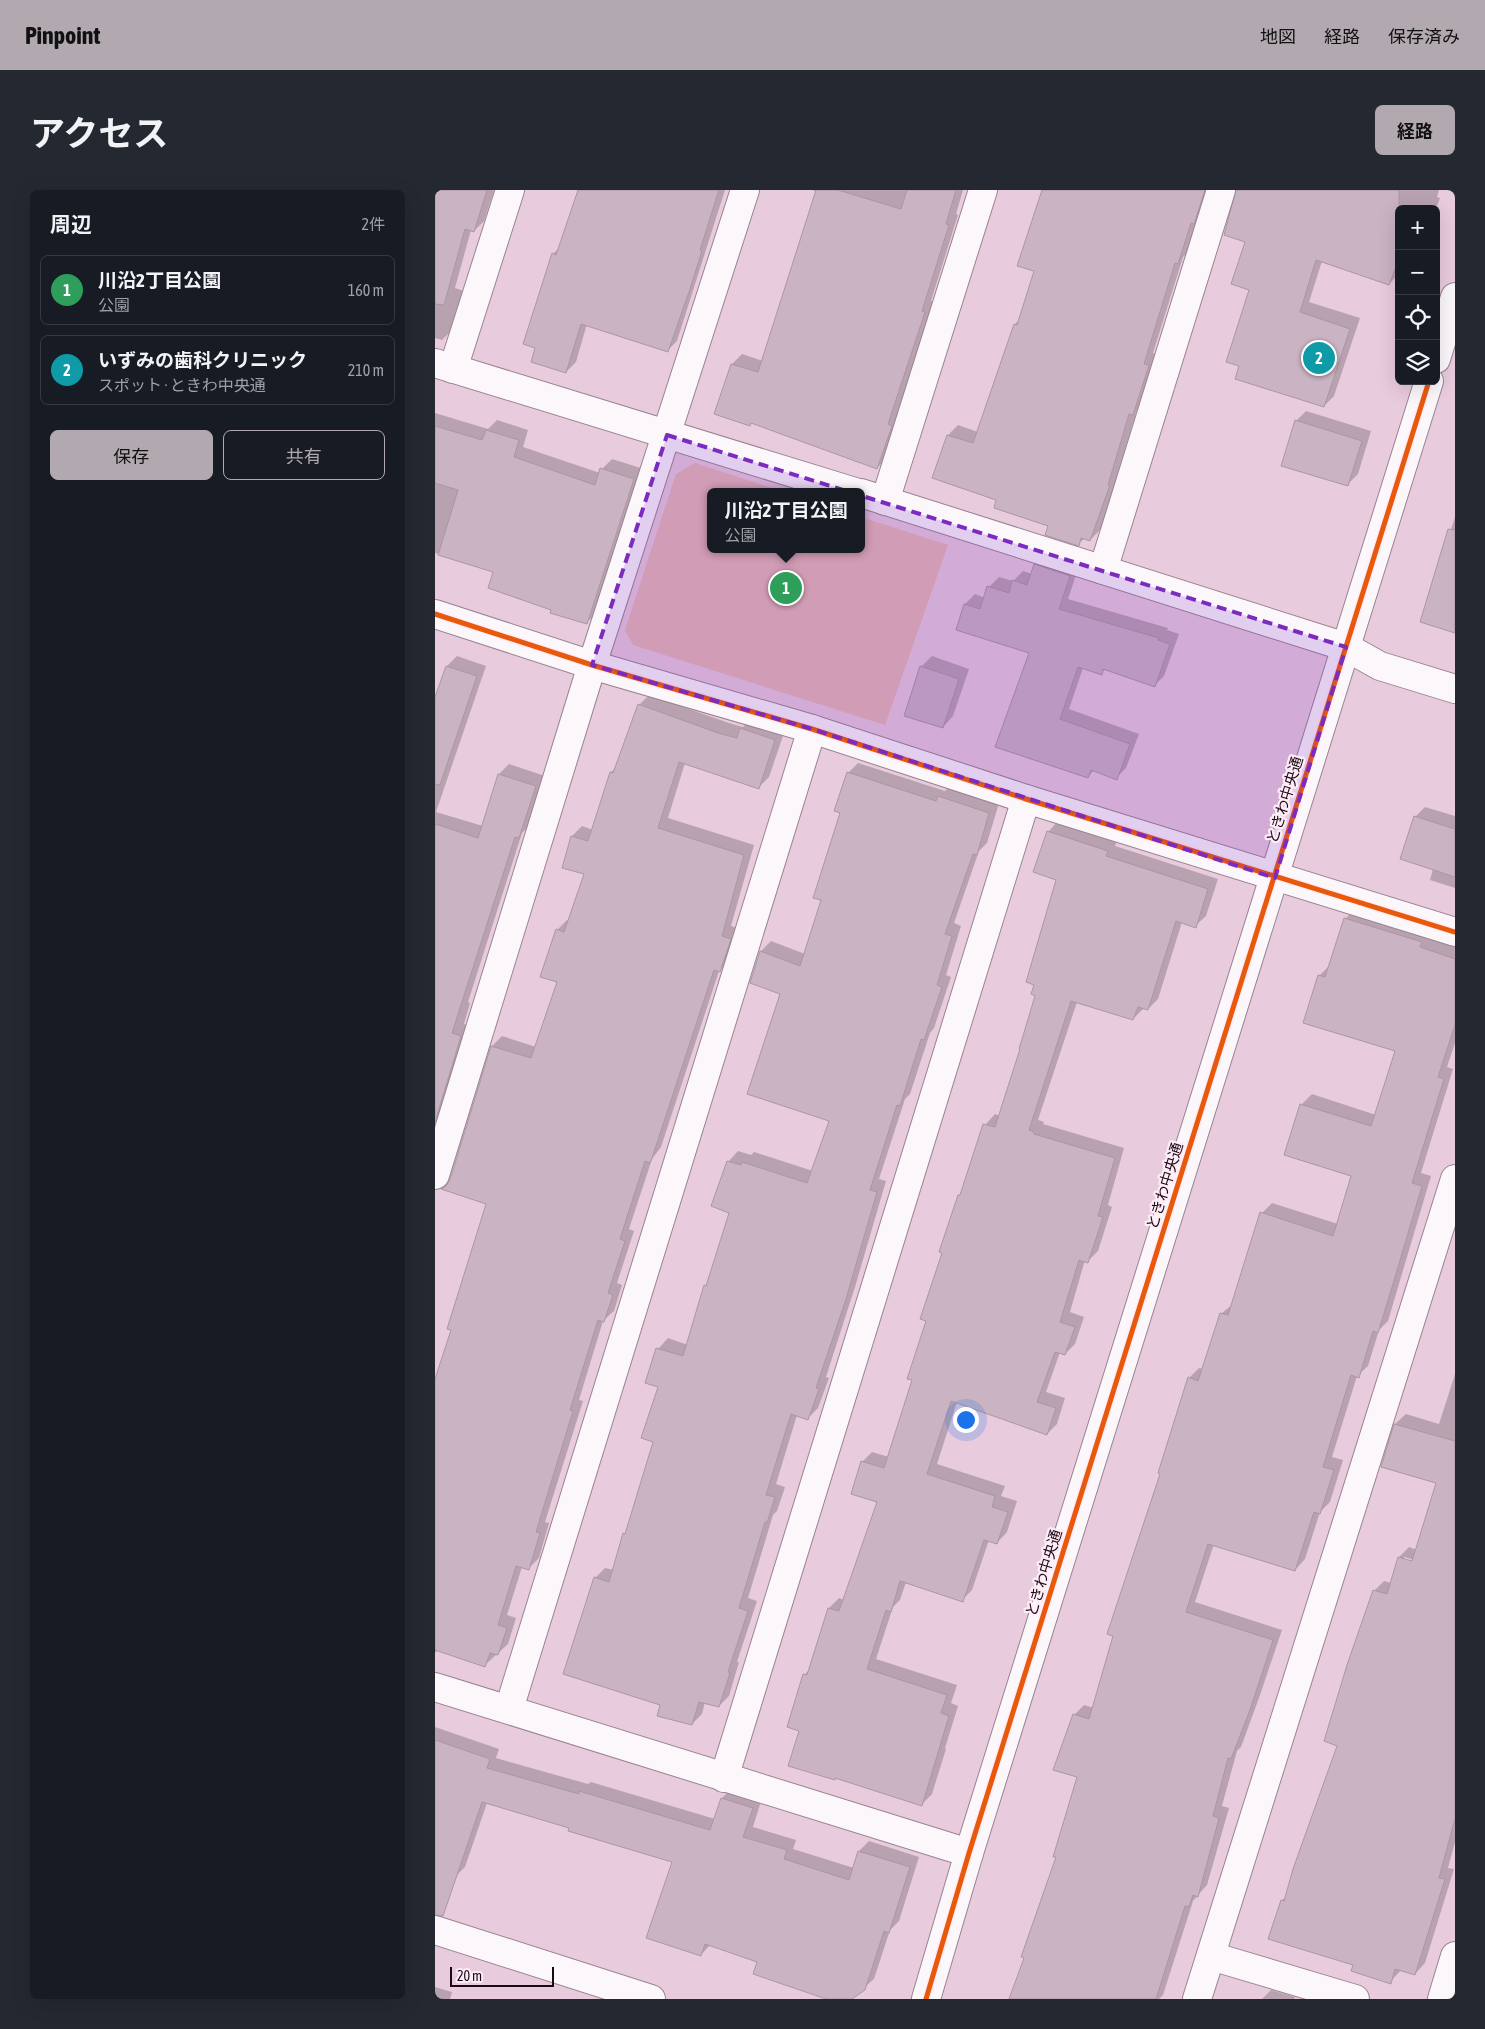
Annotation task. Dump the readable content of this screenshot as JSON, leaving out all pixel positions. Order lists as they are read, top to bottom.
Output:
{
  "streets": {
    "street": ["ときわ中央通"]
  },
  "scale_bar": "20 m",
  "page": {
    "header": "Pinpoint",
    "nav": ["地図", "経路", "保存済み"],
    "title": "アクセス",
    "buttons": [
      "経路",
      ["保存", "共有"]
    ],
    "heading": ["周辺", "2件"],
    "map_buttons": ["+", "−"],
    "list": [
      {
        "mark": "1",
        "name": "川沿2丁目公園",
        "note": "公園",
        "value": "160 m"
      },
      {
        "mark": "2",
        "name": "いずみの歯科クリニック",
        "note": "スポット · ときわ中央通",
        "value": "210 m"
      }
    ],
    "pins": ["2", "1"],
    "popup": ["川沿2丁目公園", "公園"],
    "scale": "20 m"
  }
}
